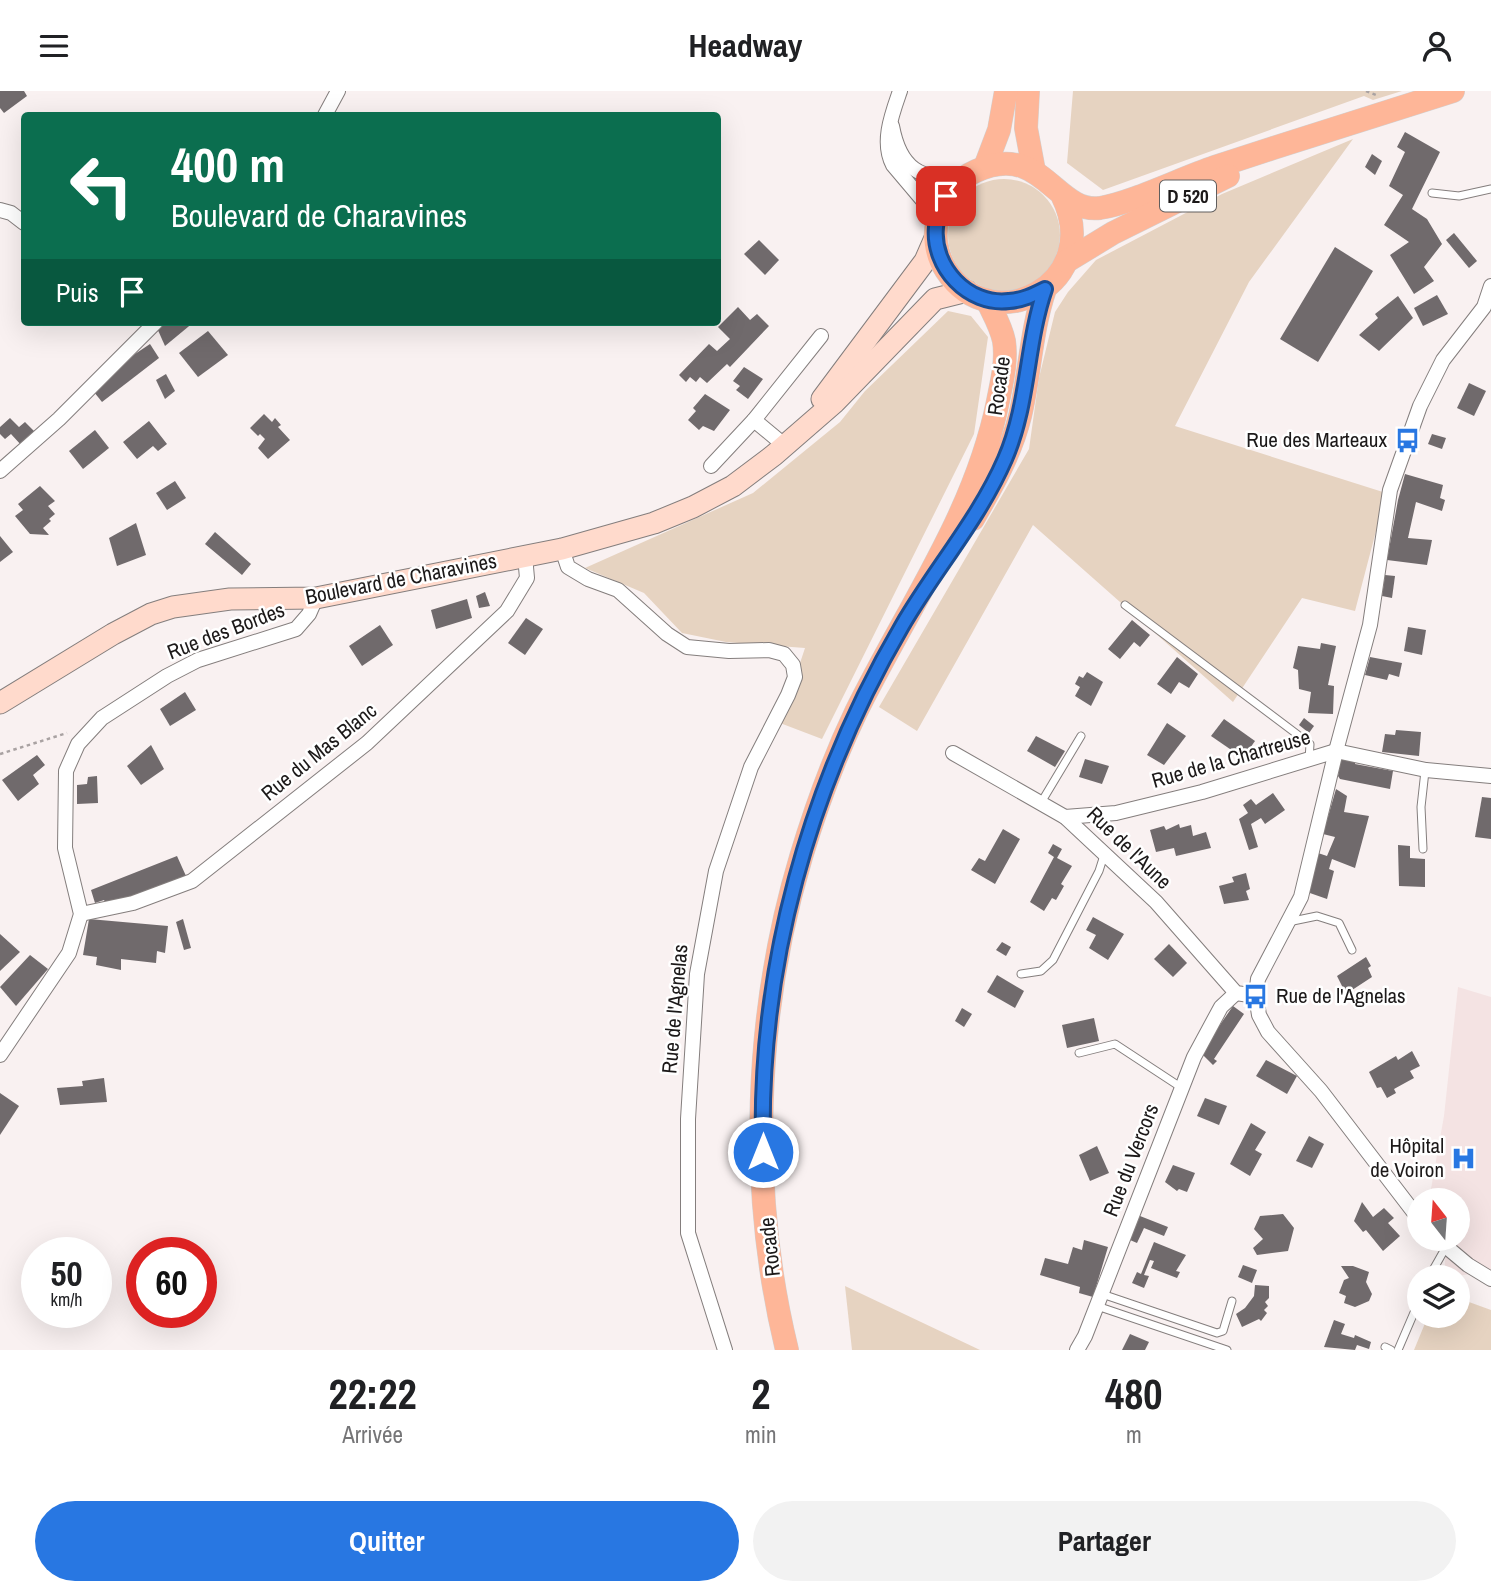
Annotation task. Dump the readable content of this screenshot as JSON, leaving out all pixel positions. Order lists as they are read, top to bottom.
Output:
{
  "streets": {
    "main road": ["D 520", "Rocade", "Boulevard de Charavines"],
    "street": [
      "Rue des Bordes",
      "Rue du Mas Blanc",
      "Rue de la Chartreuse",
      "Rue de l'Aune",
      "Rue de l'Agnelas",
      "Rue du Vercors"
    ]
  },
  "crossings": [
    ["D 520", "Rocade"],
    ["D 520", "Boulevard de Charavines"],
    ["Rocade", "Boulevard de Charavines"],
    ["Boulevard de Charavines", "Rue des Bordes"],
    ["Boulevard de Charavines", "Rue du Mas Blanc"],
    ["Boulevard de Charavines", "Rue de l'Agnelas"],
    ["Rue des Bordes", "Rue du Mas Blanc"],
    ["Rue de la Chartreuse", "Rue de l'Aune"],
    ["Rue de l'Aune", "Rue du Vercors"]
  ],
  "places": {
    "bus stop": ["Rue des Marteaux", "Rue de l'Agnelas"],
    "hospital": ["Hôpital de Voiron"]
  },
  "north": "top",
  "page": {
    "header": "Headway",
    "turn": ["400 m", "Boulevard de Charavines"],
    "then": "Puis",
    "speed": "50 km/h",
    "limit": "60",
    "eta": [
      "22:22",
      "Arrivée",
      "2",
      "min",
      "480",
      "m"
    ],
    "buttons": ["Quitter", "Partager"]
  }
}
